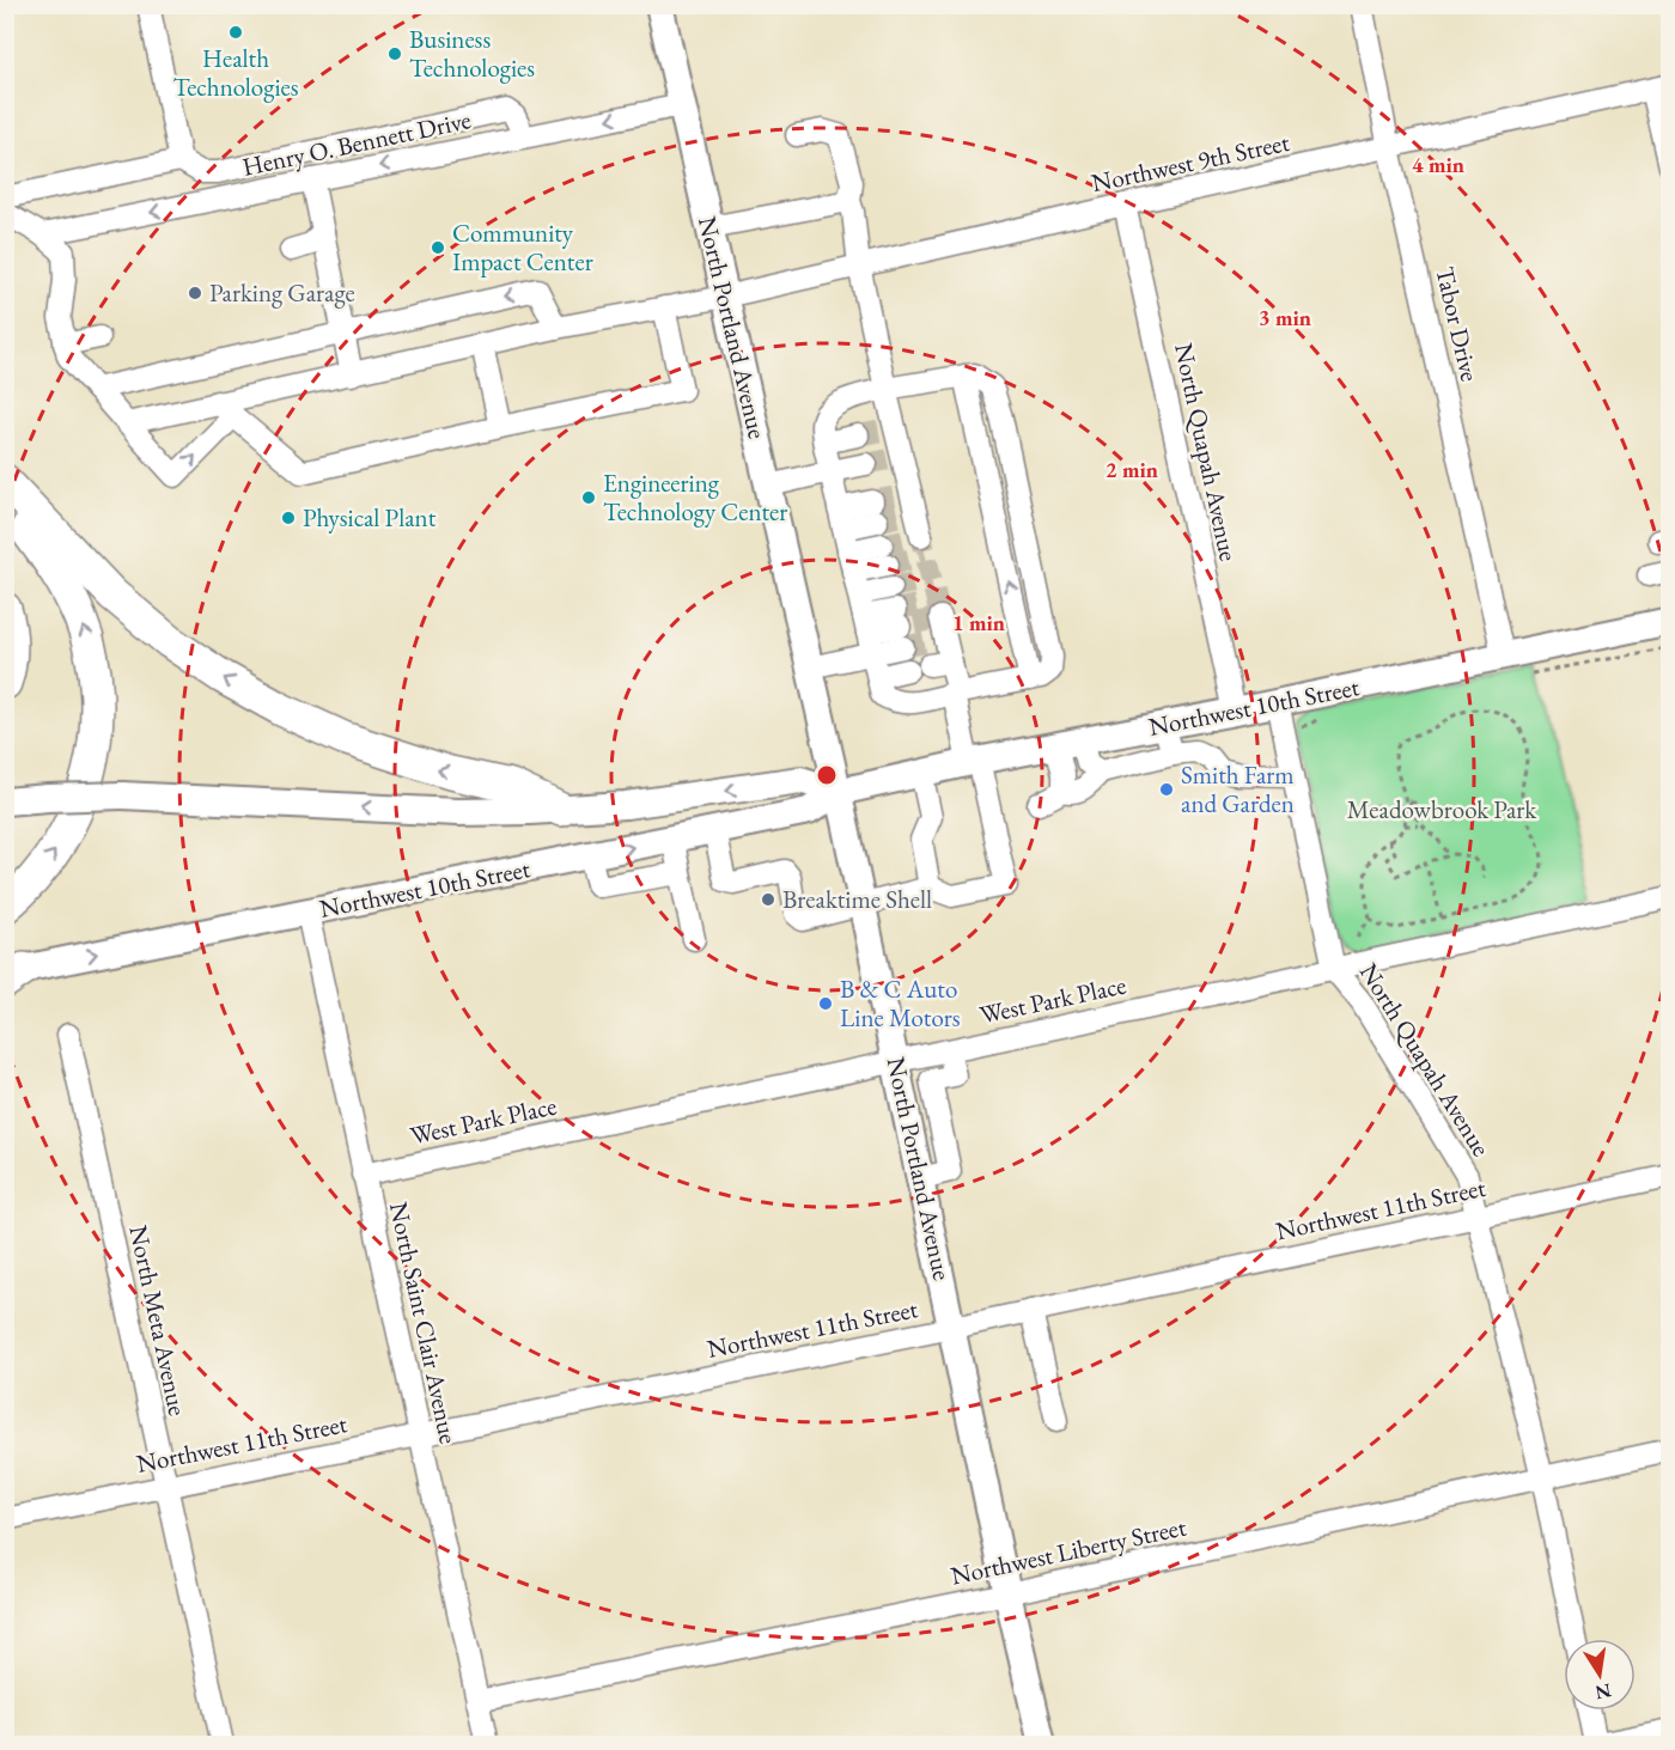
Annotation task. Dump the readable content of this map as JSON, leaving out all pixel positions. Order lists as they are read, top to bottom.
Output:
{
  "streets": {
    "main road": ["North Portland Avenue", "Northwest 10th Street"],
    "street": [
      "Henry O. Bennett Drive",
      "Northwest 9th Street",
      "Tabor Drive",
      "North Quapah Avenue",
      "West Park Place",
      "Northwest 11th Street",
      "North Meta Avenue",
      "North Saint Clair Avenue",
      "Northwest Liberty Street"
    ]
  },
  "crossings": [
    ["Henry O. Bennett Drive", "North Portland Avenue"],
    ["Northwest 9th Street", "Tabor Drive"],
    ["Northwest 9th Street", "North Portland Avenue"],
    ["Northwest 9th Street", "North Quapah Avenue"],
    ["Tabor Drive", "Northwest 10th Street"],
    ["North Portland Avenue", "Northwest 10th Street"],
    ["North Portland Avenue", "West Park Place"],
    ["North Portland Avenue", "Northwest 11th Street"],
    ["North Portland Avenue", "Northwest Liberty Street"],
    ["North Quapah Avenue", "Northwest 10th Street"],
    ["North Quapah Avenue", "West Park Place"],
    ["North Quapah Avenue", "Northwest 11th Street"],
    ["North Quapah Avenue", "Northwest Liberty Street"],
    ["Northwest 10th Street", "North Saint Clair Avenue"],
    ["West Park Place", "North Saint Clair Avenue"],
    ["Northwest 11th Street", "North Meta Avenue"],
    ["Northwest 11th Street", "North Saint Clair Avenue"],
    ["North Saint Clair Avenue", "Northwest Liberty Street"]
  ],
  "parks": ["Meadowbrook Park"],
  "places": [
    "Health Technologies",
    "Business Technologies",
    "Community Impact Center",
    "Parking Garage",
    "Engineering Technology Center",
    "Physical Plant",
    "Smith Farm and Garden",
    "Breaktime Shell",
    "B & C Auto Line Motors"
  ],
  "north": "bottom",
  "rings": [
    "4 min",
    "3 min",
    "2 min",
    "1 min"
  ]
}
